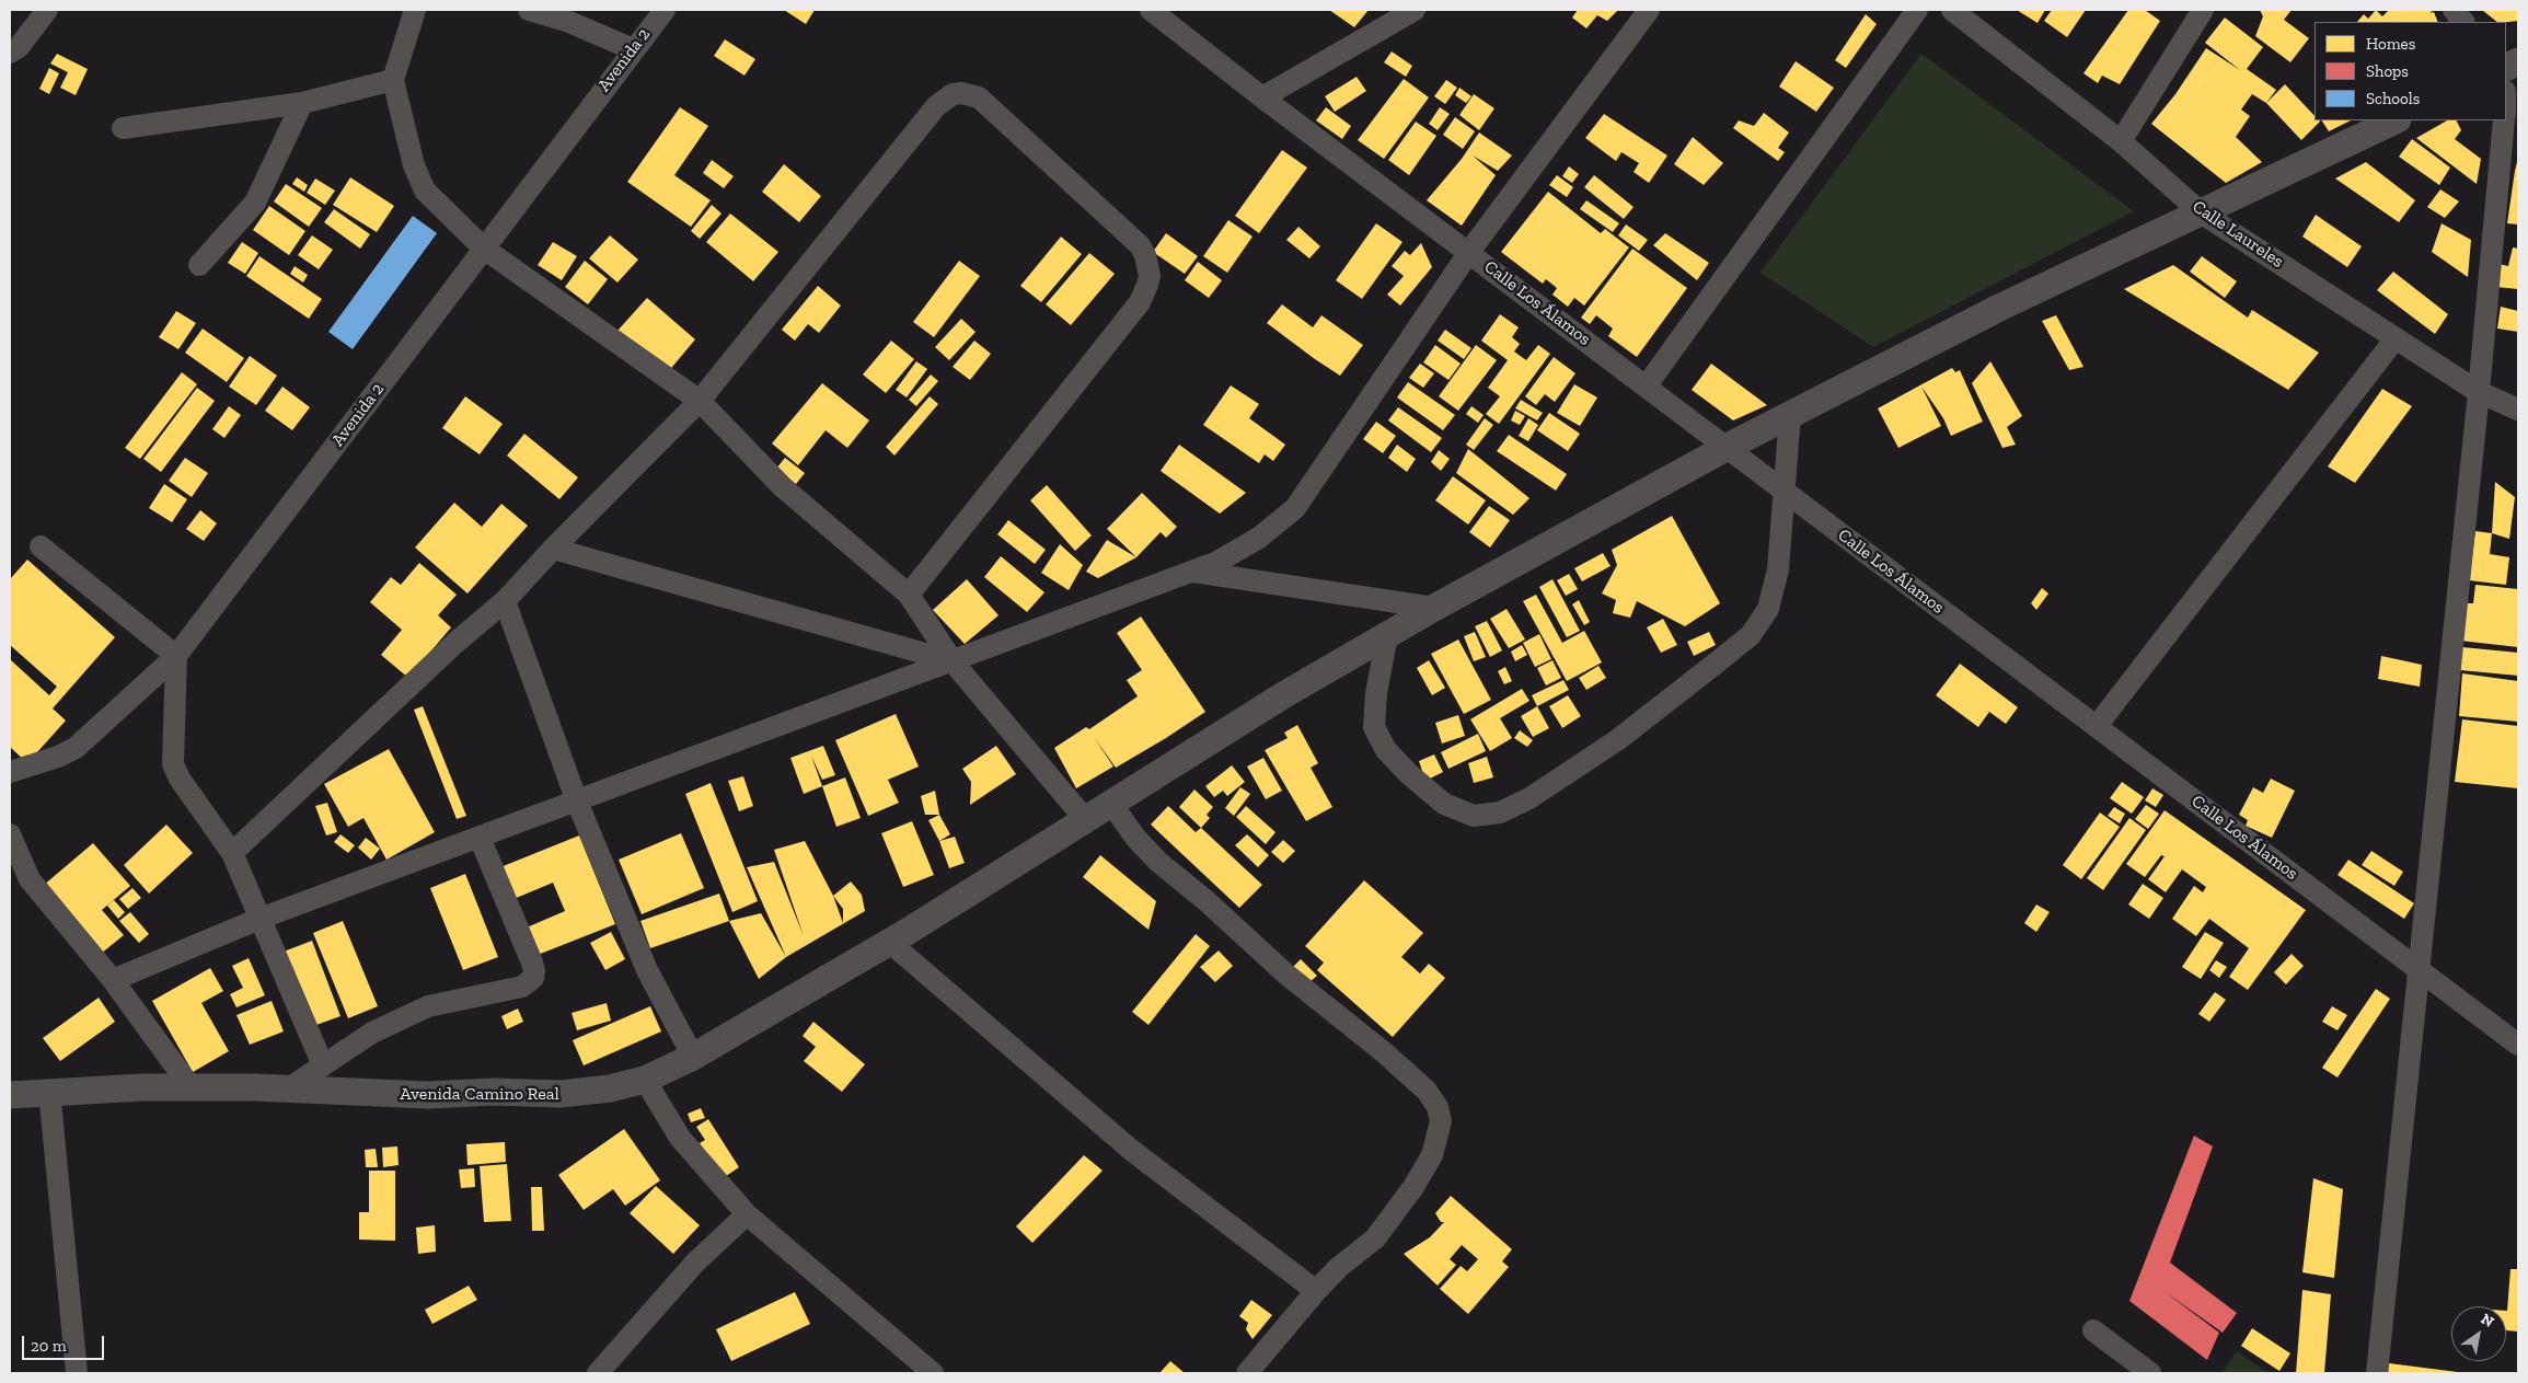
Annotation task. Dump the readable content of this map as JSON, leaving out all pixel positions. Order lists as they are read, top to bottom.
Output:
{
  "streets": {
    "street": [
      "Avenida 2",
      "Calle Laureles",
      "Calle Los Álamos",
      "Avenida Camino Real"
    ]
  },
  "crossings": [
    ["Calle Laureles", "Avenida Camino Real"],
    ["Calle Los Álamos", "Avenida Camino Real"]
  ],
  "legend": ["Homes", "Shops", "Schools"],
  "scale_bar": "20 m",
  "north": "top right"
}
